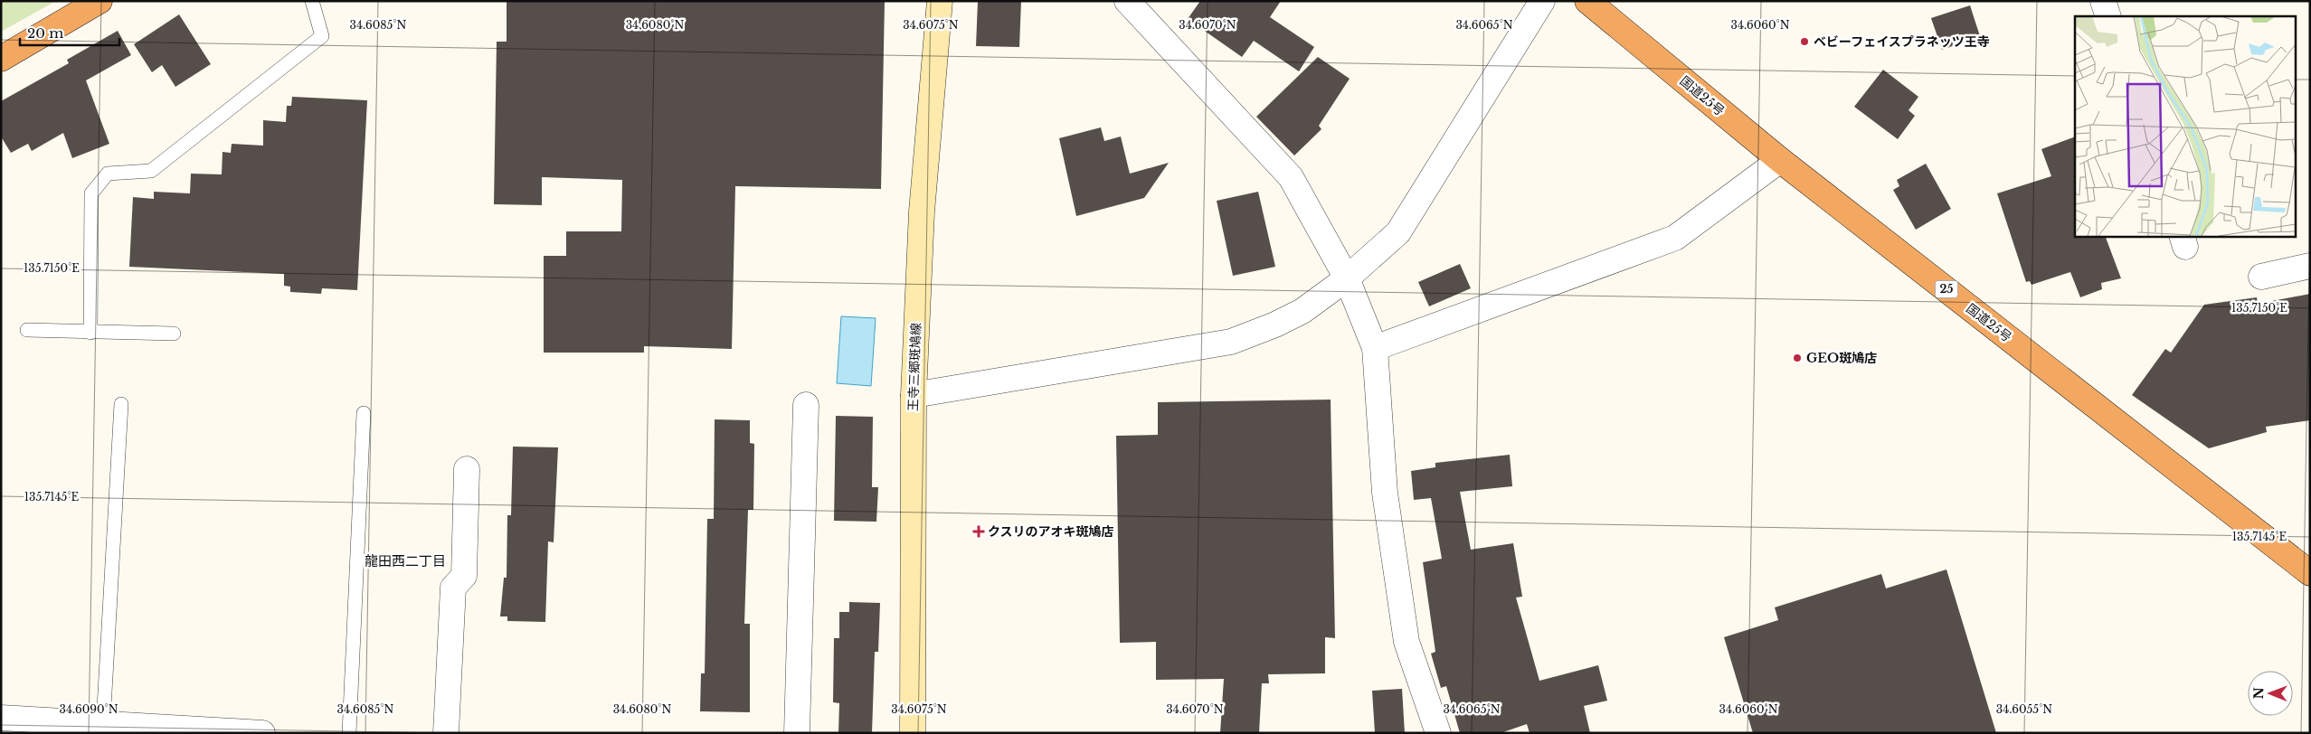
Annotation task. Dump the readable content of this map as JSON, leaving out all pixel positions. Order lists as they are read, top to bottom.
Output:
{
  "streets": {
    "highway": ["国道25号", "25"],
    "main road": ["王寺三郷斑鳩線"]
  },
  "districts": ["龍田西二丁目"],
  "places": {
    "other": ["ベビーフェイスプラネッツ王寺", "GEO斑鳩店"],
    "health": ["クスリのアオキ斑鳩店"]
  },
  "scale_bar": "20 m",
  "north": "left",
  "coordinates": [
    "34.6085°N",
    "34.6080°N",
    "34.6075°N",
    "34.6070°N",
    "34.6065°N",
    "34.6060°N",
    "135.7150°E",
    "135.7145°E",
    "34.6090°N",
    "34.6055°N"
  ]
}
